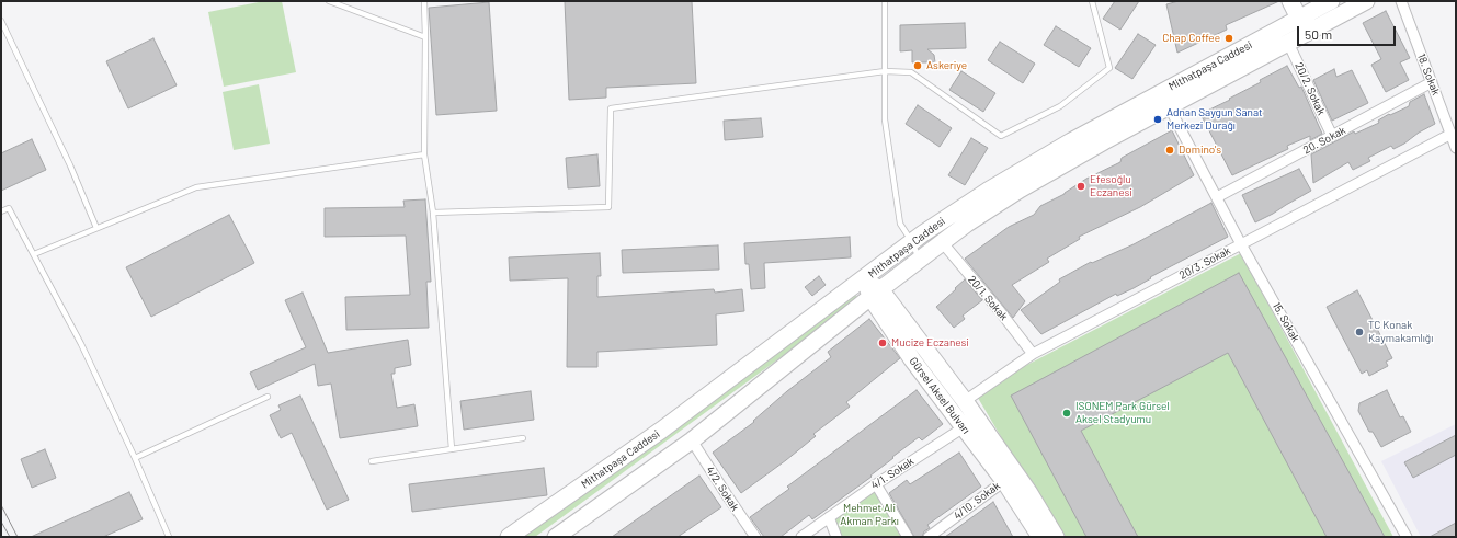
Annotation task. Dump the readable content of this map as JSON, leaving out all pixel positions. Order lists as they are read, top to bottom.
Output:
{
  "streets": {
    "main road": ["Mithatpaşa Caddesi", "Gürsel Aksel Bulvarı"],
    "street": [
      "18. Sokak",
      "20/2. Sokak",
      "20. Sokak",
      "20/3. Sokak",
      "20/1. Sokak",
      "15. Sokak",
      "4/1. Sokak",
      "4/2. Sokak",
      "4/10. Sokak"
    ]
  },
  "crossings": [
    ["Mithatpaşa Caddesi", "20/2. Sokak"],
    ["Mithatpaşa Caddesi", "20/1. Sokak"],
    ["Mithatpaşa Caddesi", "15. Sokak"],
    ["Mithatpaşa Caddesi", "Gürsel Aksel Bulvarı"],
    ["Mithatpaşa Caddesi", "4/2. Sokak"],
    ["18. Sokak", "20. Sokak"],
    ["18. Sokak", "20/3. Sokak"],
    ["20/2. Sokak", "20. Sokak"],
    ["20. Sokak", "15. Sokak"],
    ["20/3. Sokak", "20/1. Sokak"],
    ["20/3. Sokak", "15. Sokak"],
    ["20/3. Sokak", "Gürsel Aksel Bulvarı"],
    ["Gürsel Aksel Bulvarı", "4/1. Sokak"],
    ["Gürsel Aksel Bulvarı", "4/10. Sokak"]
  ],
  "parks": ["Mehmet Ali Akman Parkı"],
  "places": [
    "Chap Coffee",
    "Askeriye",
    "Adnan Saygun Sanat Merkezi Durağı",
    "Domino's",
    "Efesoğlu Eczanesi",
    "TC Konak Kaymakamlığı",
    "Mucize Eczanesi",
    "ISONEM Park Gürsel Aksel Stadyumu"
  ],
  "scale_bar": "50 m"
}
